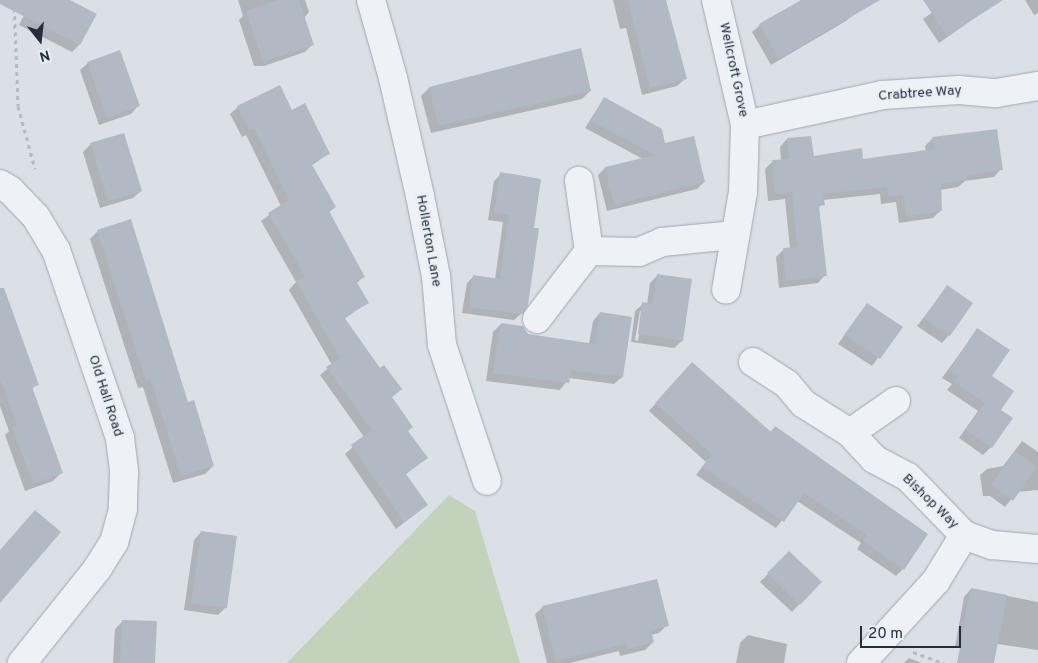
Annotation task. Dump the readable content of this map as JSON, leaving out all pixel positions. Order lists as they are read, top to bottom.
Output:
{
  "streets": {
    "street": [
      "Wellcroft Grove",
      "Crabtree Way",
      "Hollerton Lane",
      "Old Hall Road",
      "Bishop Way"
    ]
  },
  "crossings": [
    ["Wellcroft Grove", "Crabtree Way"]
  ],
  "scale_bar": "20 m",
  "north": "bottom"
}
